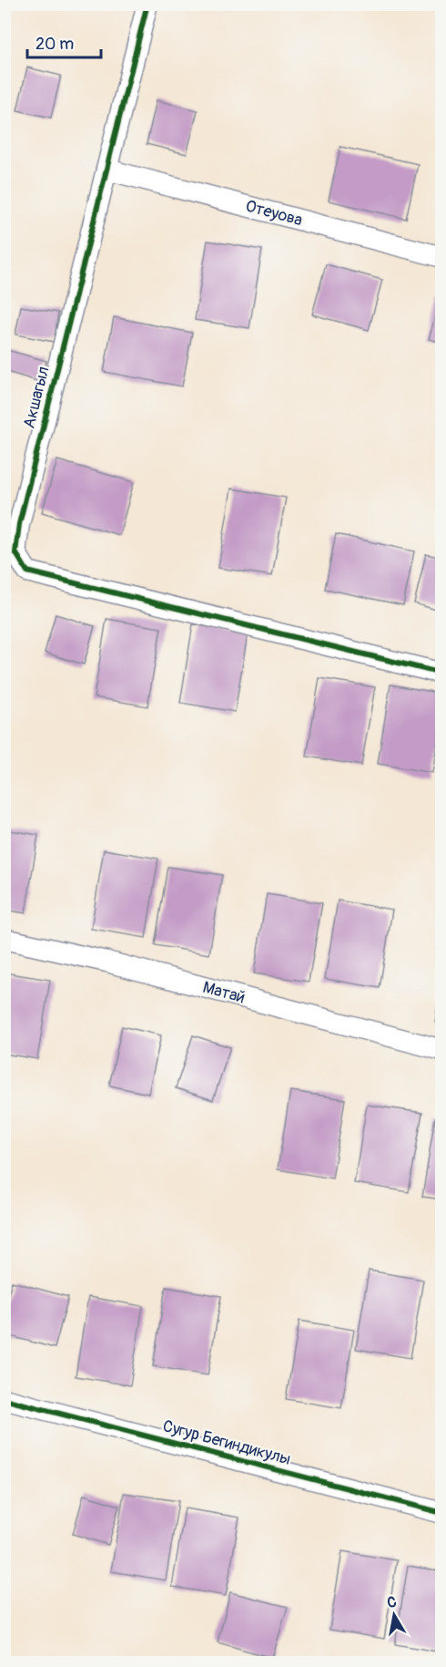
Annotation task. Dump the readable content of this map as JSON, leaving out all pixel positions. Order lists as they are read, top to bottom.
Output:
{
  "streets": {
    "street": [
      "Отеуова",
      "Акшагыл",
      "Матай",
      "Сугур Бегиндикулы"
    ]
  },
  "crossings": [
    ["Отеуова", "Акшагыл"]
  ],
  "scale_bar": "20 m",
  "north": "top"
}
